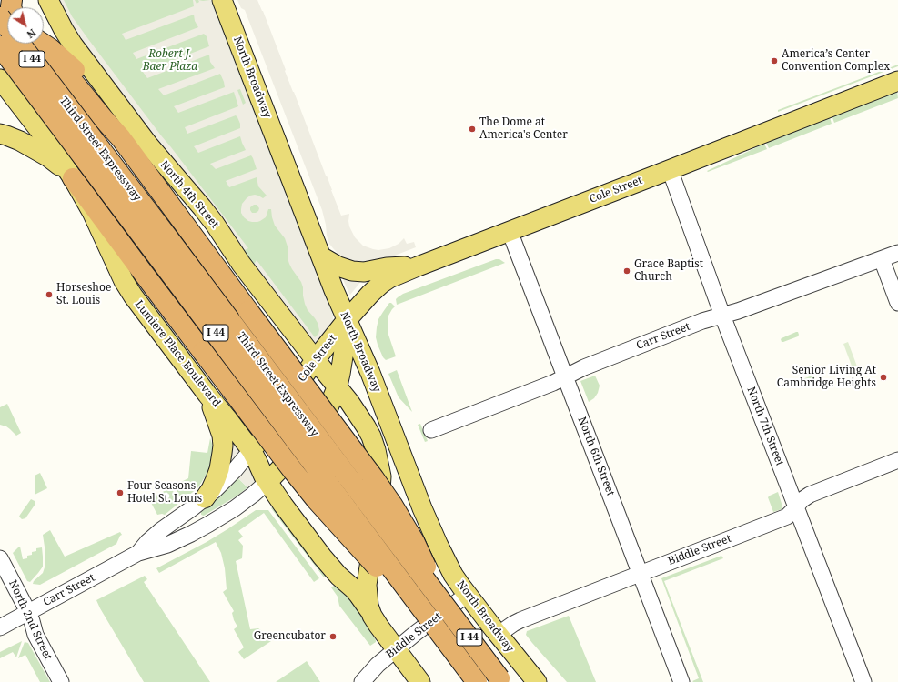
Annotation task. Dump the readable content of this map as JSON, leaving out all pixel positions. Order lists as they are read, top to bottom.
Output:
{
  "streets": {
    "highway": ["I 44", "Third Street Expressway"],
    "main road": [
      "North Broadway",
      "Cole Street",
      "North 4th Street",
      "Lumiere Place Boulevard"
    ],
    "street": [
      "Carr Street",
      "North 7th Street",
      "North 6th Street",
      "Biddle Street",
      "North 2nd Street"
    ]
  },
  "crossings": [
    ["North Broadway", "Cole Street"],
    ["North Broadway", "Biddle Street"],
    ["Cole Street", "North 4th Street"],
    ["Cole Street", "Carr Street"],
    ["Cole Street", "Lumiere Place Boulevard"],
    ["Cole Street", "North 7th Street"],
    ["Cole Street", "North 6th Street"],
    ["Carr Street", "Lumiere Place Boulevard"],
    ["Carr Street", "North 7th Street"],
    ["Carr Street", "North 6th Street"],
    ["Carr Street", "North 2nd Street"],
    ["North 7th Street", "Biddle Street"],
    ["North 6th Street", "Biddle Street"]
  ],
  "parks": ["Robert J. Baer Plaza"],
  "places": [
    "America’s Center Convention Complex",
    "The Dome at America's Center",
    "Grace Baptist Church",
    "Horseshoe St. Louis",
    "Senior Living At Cambridge Heights",
    "Four Seasons Hotel St. Louis",
    "Greencubator"
  ],
  "north": "bottom right"
}
